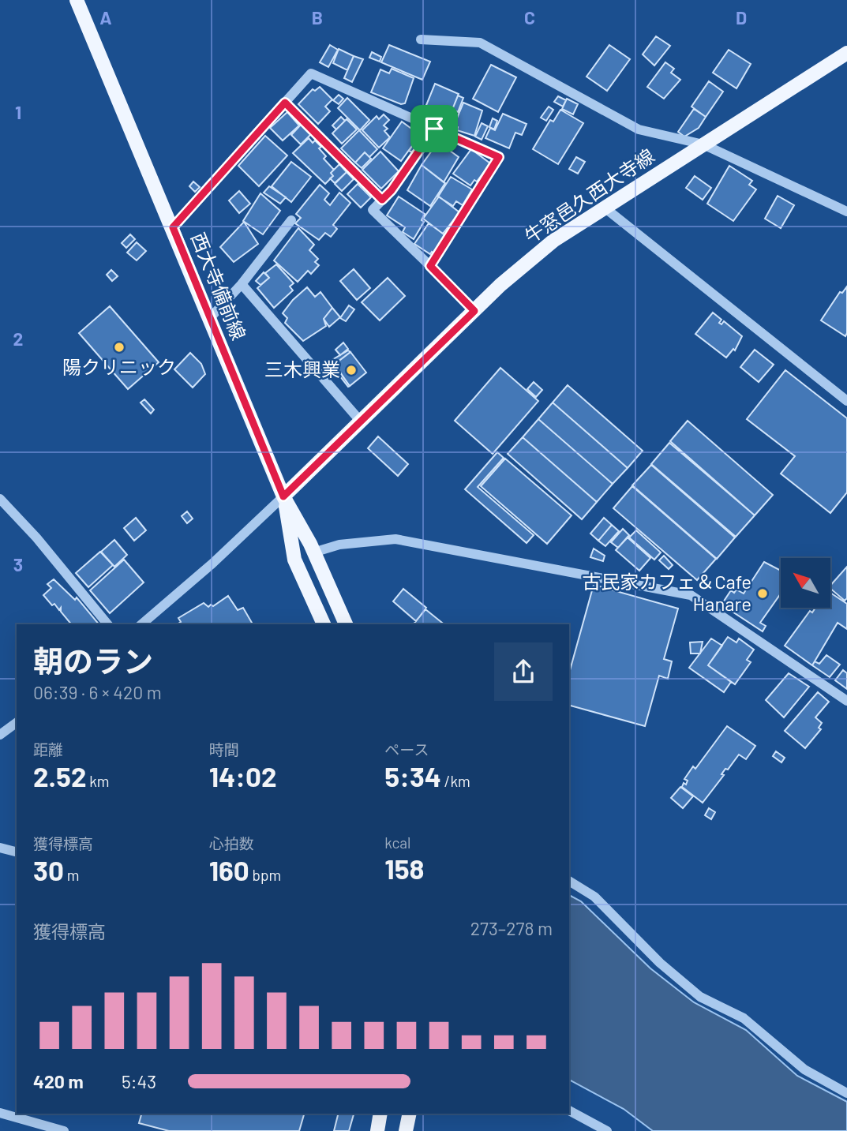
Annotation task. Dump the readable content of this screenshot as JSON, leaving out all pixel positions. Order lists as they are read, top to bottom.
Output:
{
  "streets": {
    "main road": ["牛窓邑久西大寺線", "西大寺備前線"]
  },
  "crossings": [
    ["牛窓邑久西大寺線", "西大寺備前線"]
  ],
  "places": ["陽クリニック", "三木興業", "古民家カフェ＆Cafe Hanare"],
  "north": "top left",
  "page": {
    "heading": ["朝のラン", "06:39 · 6 × 420 m"],
    "stats": [
      ["距離", "2.52 km"],
      ["時間", "14:02"],
      ["ペース", "5:34 /km"],
      ["獲得標高", "30 m"],
      ["心拍数", "160 bpm"],
      ["kcal", "158"]
    ],
    "chart": ["獲得標高", "273–278 m"],
    "list": [
      {
        "name": "420 m",
        "note": "5:43"
      }
    ]
  },
  "grid": {
    "columns": [
      "A",
      "B",
      "C",
      "D"
    ],
    "rows": ["1", "2", "3"]
  }
}
